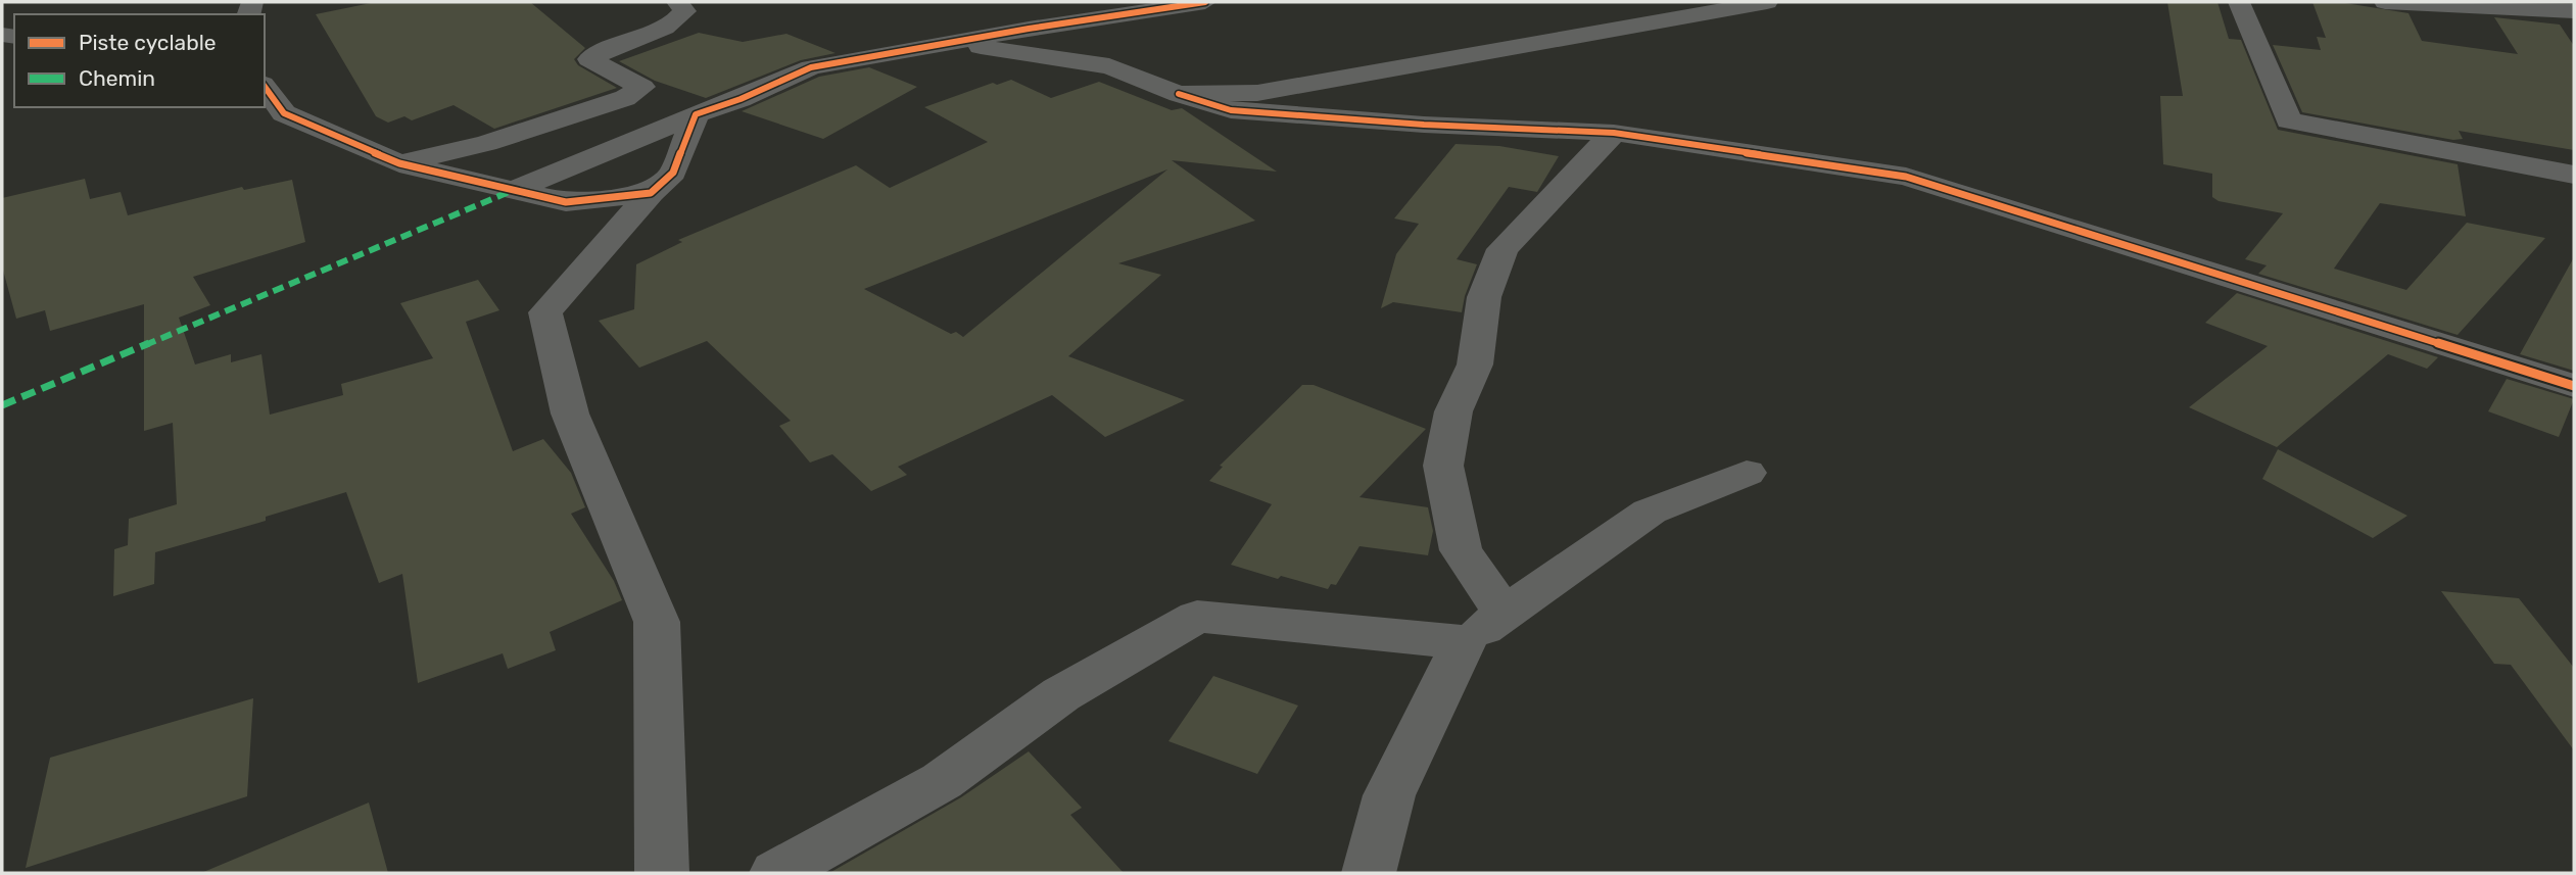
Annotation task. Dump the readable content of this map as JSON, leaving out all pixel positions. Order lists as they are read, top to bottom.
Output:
{
  "legend": ["Piste cyclable", "Chemin"]
}
